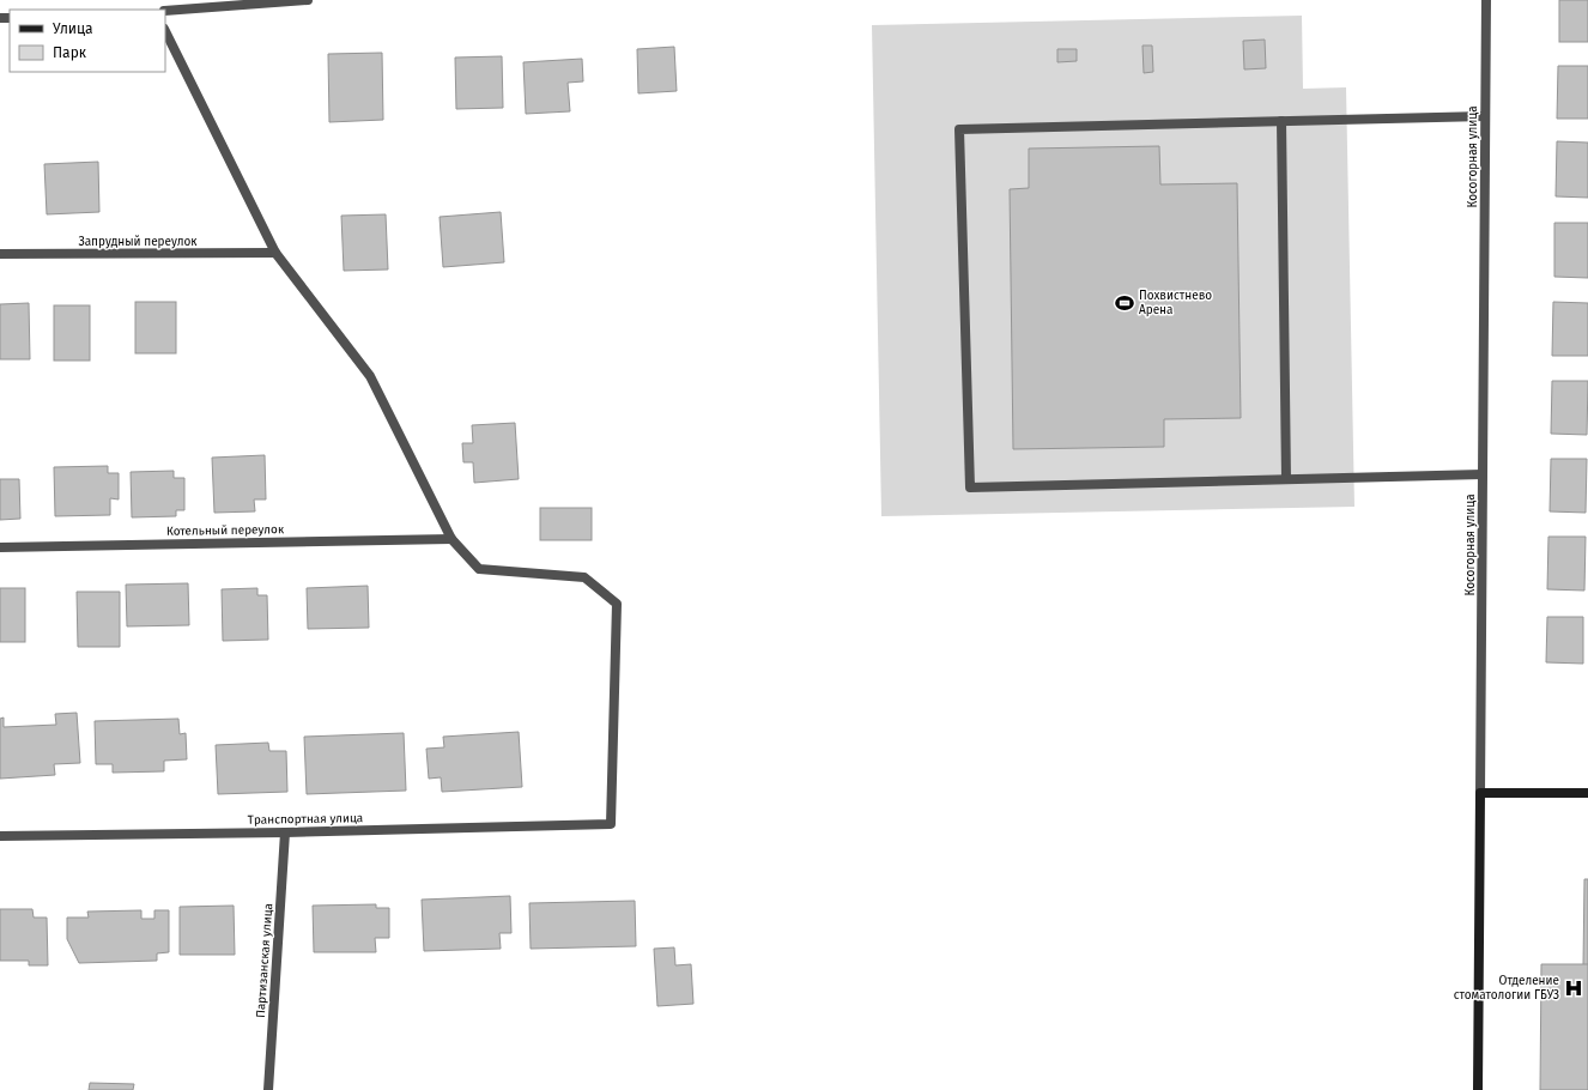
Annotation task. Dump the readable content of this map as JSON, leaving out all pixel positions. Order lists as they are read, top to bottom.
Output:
{
  "streets": {
    "street": [
      "Косогорная улица",
      "Запрудный переулок",
      "Котельный переулок",
      "Транспортная улица",
      "Партизанская улица"
    ]
  },
  "crossings": [
    ["Котельный переулок", "Транспортная улица"],
    ["Транспортная улица", "Партизанская улица"]
  ],
  "places": {
    "sports": ["Похвистнево Арена"],
    "hospital": ["Отделение стоматологии ГБУЗ"]
  },
  "legend": ["Улица", "Парк"]
}
